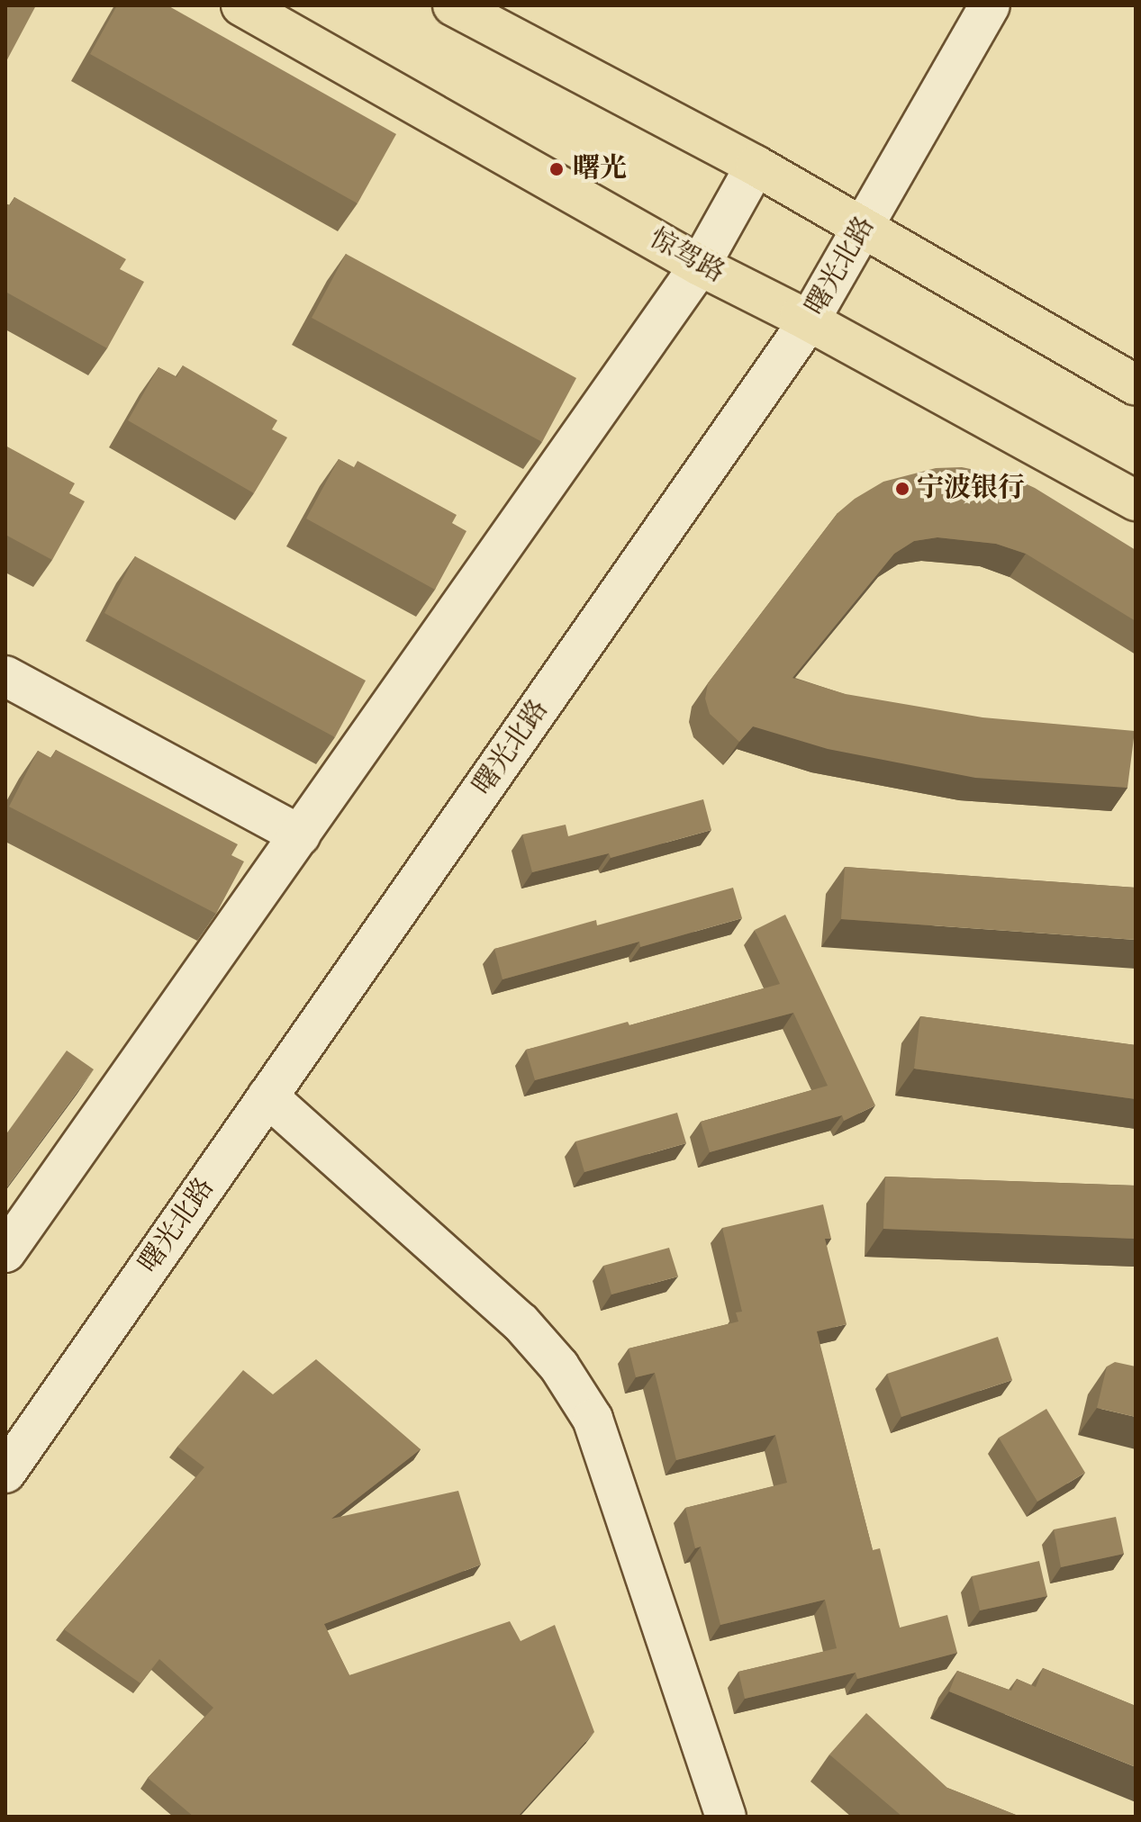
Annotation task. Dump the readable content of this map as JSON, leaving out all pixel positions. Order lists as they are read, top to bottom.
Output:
{
  "streets": {
    "main road": ["惊驾路", "曙光北路"]
  },
  "crossings": [
    ["惊驾路", "曙光北路"]
  ],
  "places": ["曙光", "宁波银行"]
}
